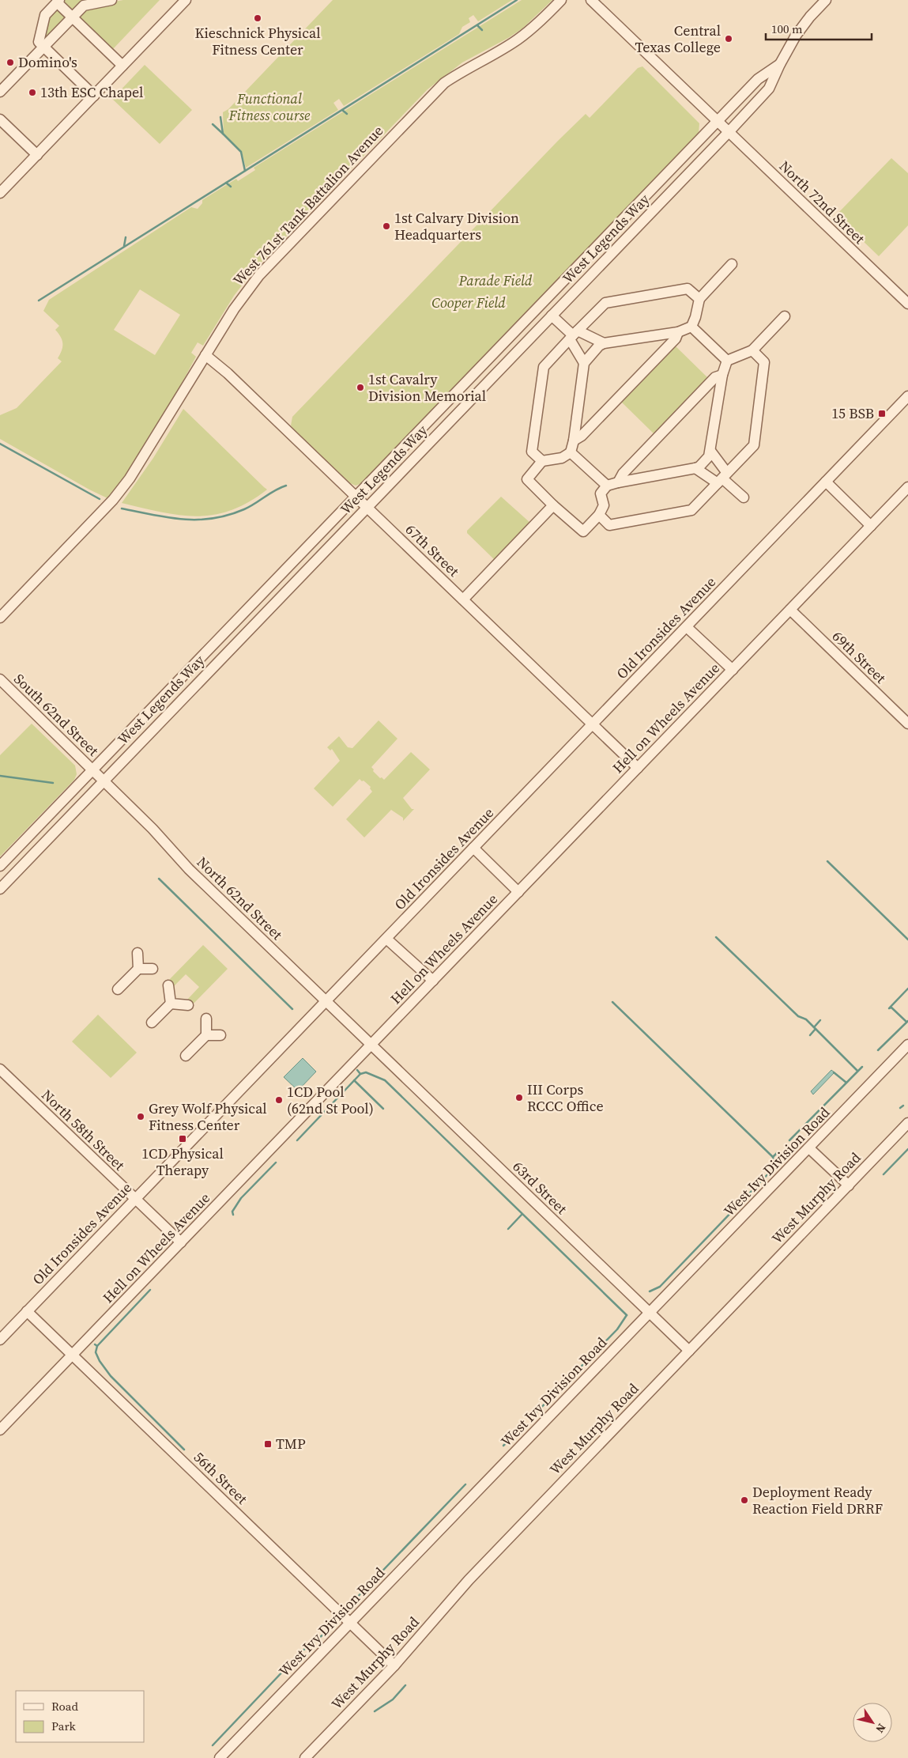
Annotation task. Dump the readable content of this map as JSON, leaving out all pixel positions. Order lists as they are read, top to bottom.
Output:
{
  "streets": {
    "street": [
      "North 72nd Street",
      "West 761st Tank Battalion Avenue",
      "West Legends Way",
      "67th Street",
      "Old Ironsides Avenue",
      "69th Street",
      "South 62nd Street",
      "Hell on Wheels Avenue",
      "North 62nd Street",
      "North 58th Street",
      "West Ivy Division Road",
      "63rd Street",
      "West Murphy Road",
      "56th Street"
    ]
  },
  "crossings": [
    ["North 72nd Street", "West Legends Way"],
    ["West 761st Tank Battalion Avenue", "67th Street"],
    ["West Legends Way", "67th Street"],
    ["West Legends Way", "South 62nd Street"],
    ["West Legends Way", "North 62nd Street"],
    ["67th Street", "Old Ironsides Avenue"],
    ["67th Street", "Hell on Wheels Avenue"],
    ["Old Ironsides Avenue", "North 62nd Street"],
    ["Old Ironsides Avenue", "North 58th Street"],
    ["Old Ironsides Avenue", "56th Street"],
    ["69th Street", "Hell on Wheels Avenue"],
    ["South 62nd Street", "North 62nd Street"],
    ["Hell on Wheels Avenue", "North 62nd Street"],
    ["Hell on Wheels Avenue", "North 58th Street"],
    ["Hell on Wheels Avenue", "63rd Street"],
    ["Hell on Wheels Avenue", "56th Street"],
    ["North 62nd Street", "63rd Street"],
    ["West Ivy Division Road", "63rd Street"],
    ["West Ivy Division Road", "56th Street"],
    ["63rd Street", "West Murphy Road"],
    ["West Murphy Road", "56th Street"]
  ],
  "parks": ["Functional Fitness course", "Parade Field", "Cooper Field"],
  "places": {
    "other": [
      "Kieschnick Physical Fitness Center",
      "Central Texas College",
      "Domino's",
      "13th ESC Chapel",
      "1st Calvary Division Headquarters",
      "1st Cavalry Division Memorial",
      "III Corps RCCC Office",
      "1CD Pool (62nd St Pool)",
      "Grey Wolf Physical Fitness Center",
      "Deployment Ready Reaction Field DRRF"
    ],
    "transit": ["15 BSB", "1CD Physical Therapy", "TMP"]
  },
  "legend": ["Road", "Park"],
  "scale_bar": "100 m",
  "north": "bottom right"
}
